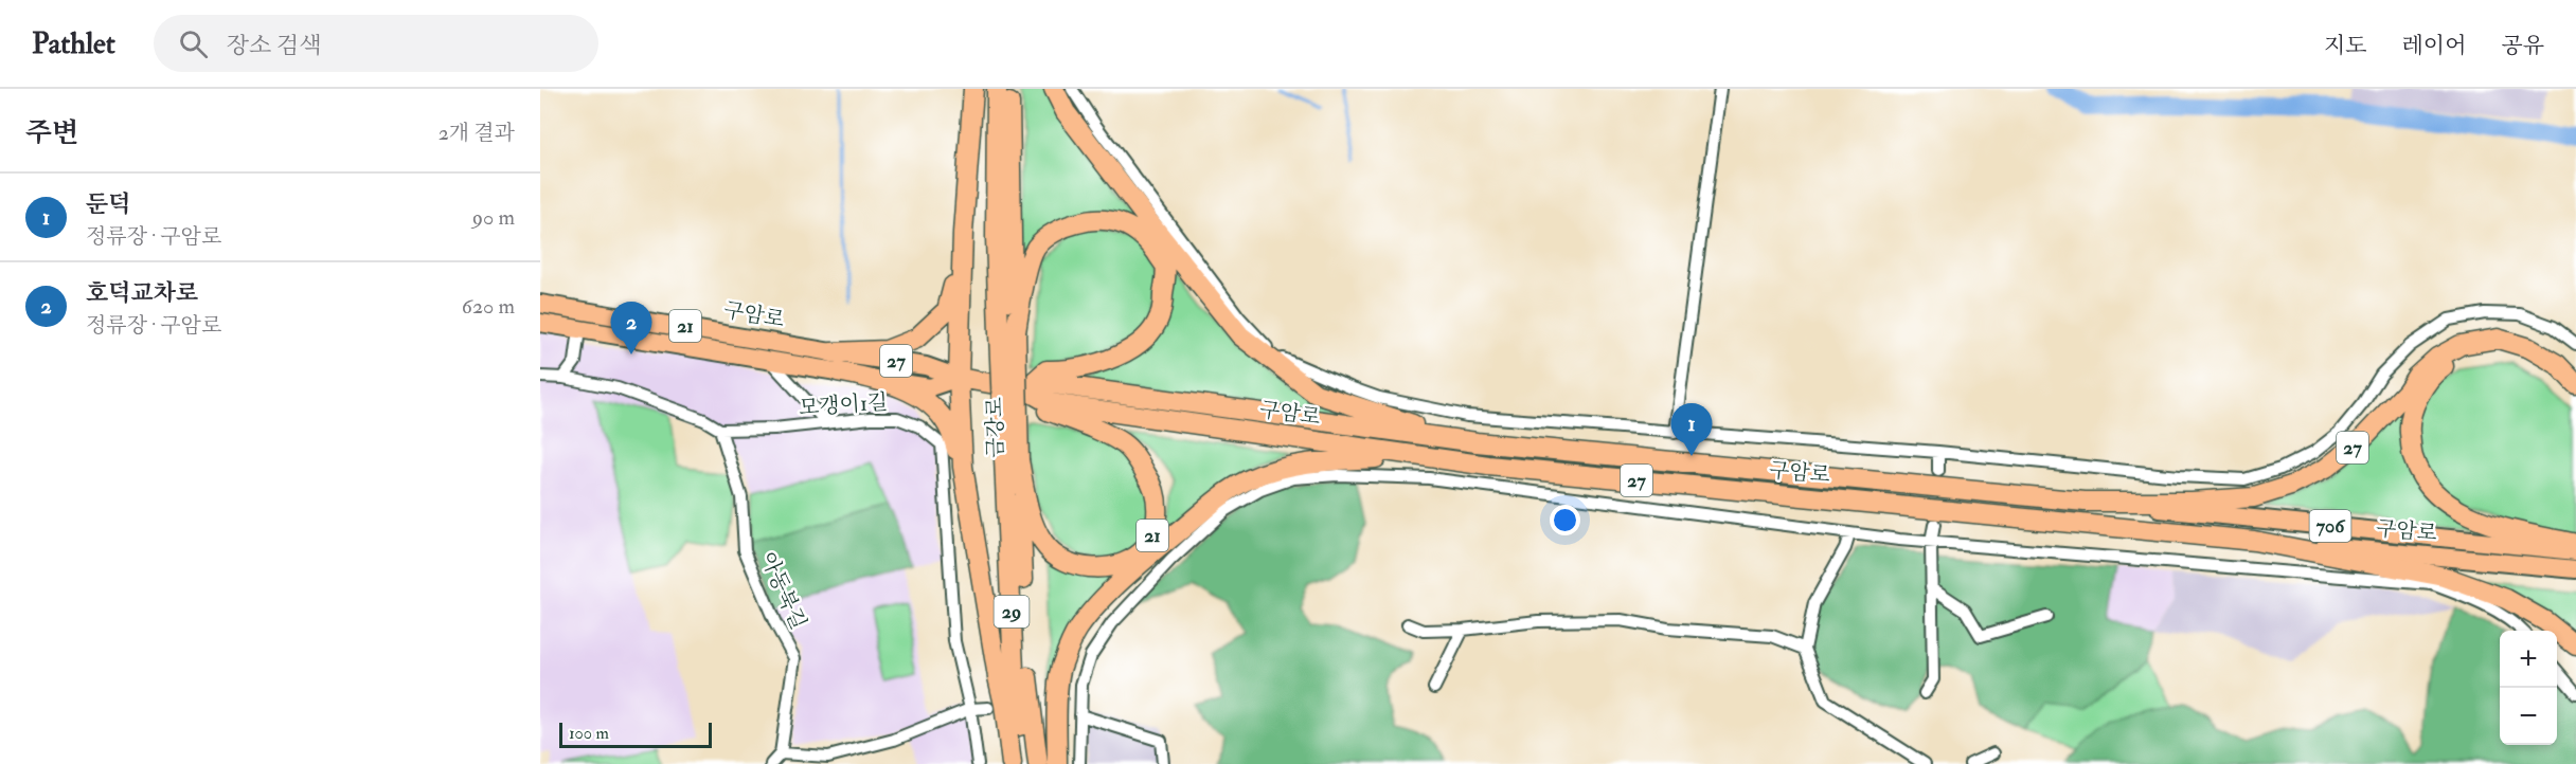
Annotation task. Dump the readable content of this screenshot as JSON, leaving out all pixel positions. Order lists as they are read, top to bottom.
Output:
{
  "streets": {
    "highway": [
      "구암로",
      "21",
      "27",
      "금강로",
      "29"
    ],
    "main road": ["706"],
    "street": ["모갱이1길", "아동북길"]
  },
  "crossings": [
    ["구암로", "21"],
    ["구암로", "27"],
    ["21", "금강로"],
    ["모갱이1길", "아동북길"]
  ],
  "scale_bar": "100 m",
  "page": {
    "header": "Pathlet",
    "search": "장소 검색",
    "nav": ["지도", "레이어", "공유"],
    "heading": ["주변", "2개 결과"],
    "list": [
      {
        "mark": "1",
        "name": "둔덕",
        "note": "정류장 · 구암로",
        "value": "90 m"
      },
      {
        "mark": "2",
        "name": "호덕교차로",
        "note": "정류장 · 구암로",
        "value": "620 m"
      }
    ],
    "pins": ["2", "1"],
    "map_buttons": ["+", "−"],
    "scale": "100 m"
  }
}
